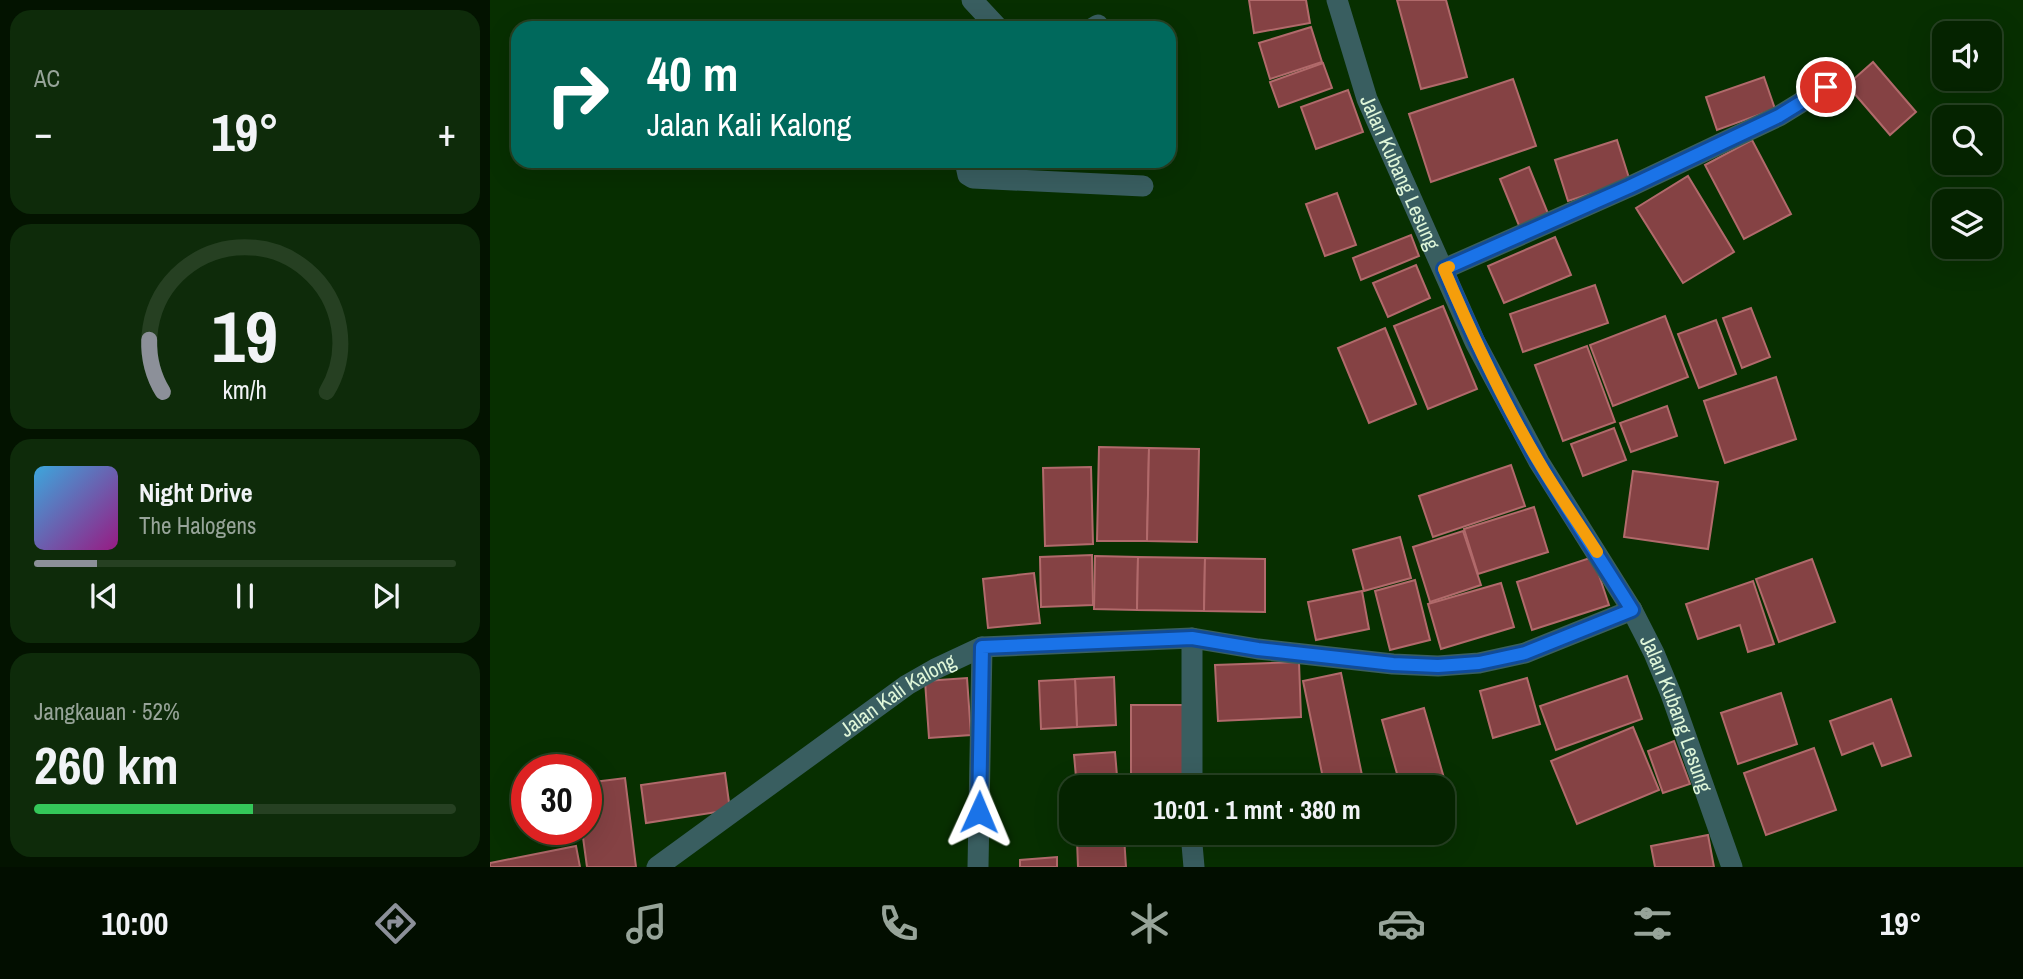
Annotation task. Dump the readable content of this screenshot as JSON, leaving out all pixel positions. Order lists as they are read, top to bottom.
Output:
{
  "streets": {
    "street": ["Jalan Kubang Lesung", "Jalan Kali Kalong"]
  },
  "crossings": [
    ["Jalan Kubang Lesung", "Jalan Kali Kalong"]
  ],
  "page": {
    "tile": [
      "AC",
      ["Jangkauan · 52%", "260 km"]
    ],
    "turn": ["40 m", "Jalan Kali Kalong"],
    "heat": ["−", "19°", "+"],
    "song": ["Night Drive", "The Halogens"],
    "limit": "30",
    "trip": "10:01 · 1 mnt · 380 m",
    "tabs": ["10:00", "19°"],
    "gauge": ["19", "km/h"]
  }
}
